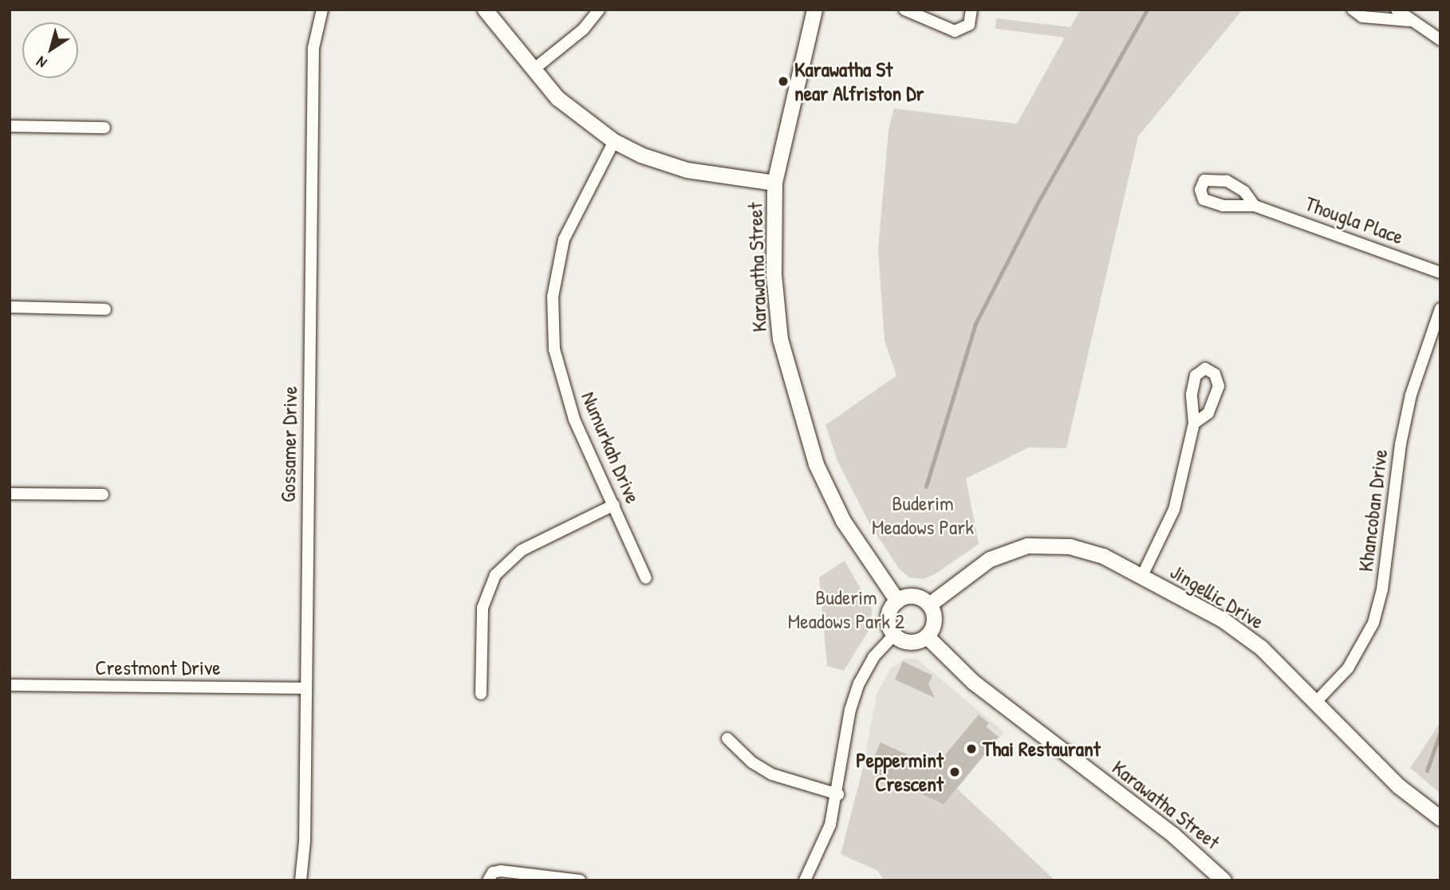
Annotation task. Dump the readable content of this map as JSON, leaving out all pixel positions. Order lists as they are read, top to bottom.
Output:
{
  "streets": {
    "street": [
      "Thougla Place",
      "Karawatha Street",
      "Gossamer Drive",
      "Numurkah Drive",
      "Khancoban Drive",
      "Jingellic Drive",
      "Crestmont Drive"
    ]
  },
  "crossings": [
    ["Karawatha Street", "Jingellic Drive"],
    ["Gossamer Drive", "Crestmont Drive"],
    ["Khancoban Drive", "Jingellic Drive"]
  ],
  "parks": ["Buderim Meadows Park", "Buderim Meadows Park 2"],
  "places": ["Karawatha St near Alfriston Dr", "Thai Restaurant", "Peppermint Crescent"],
  "north": "bottom left"
}
